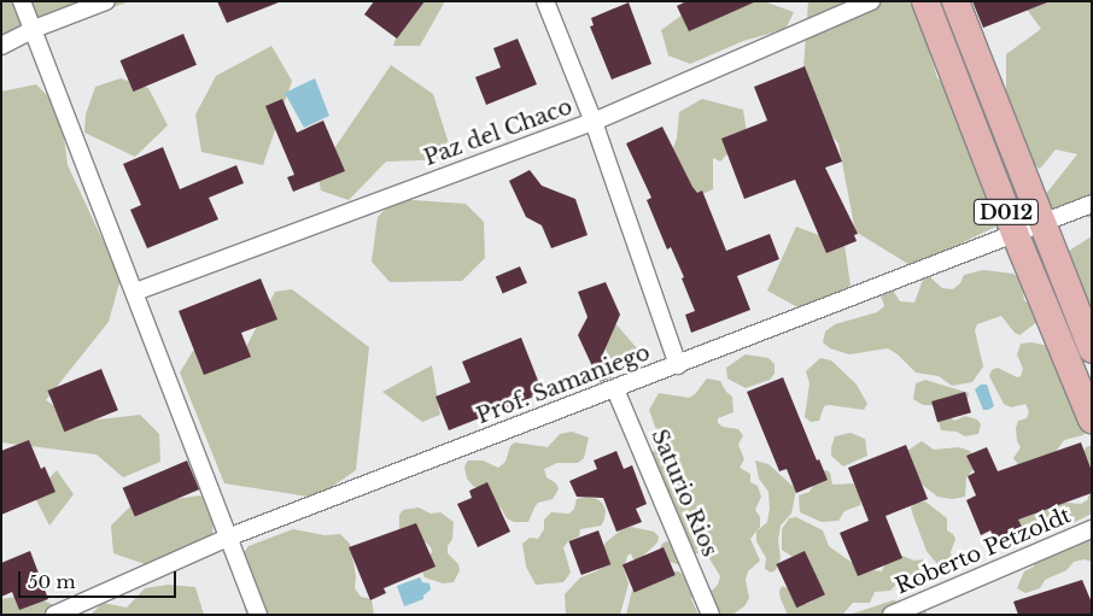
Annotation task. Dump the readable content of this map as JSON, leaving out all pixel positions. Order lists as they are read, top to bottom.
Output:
{
  "streets": {
    "main road": ["D012"],
    "street": [
      "Paz del Chaco",
      "Prof. Samaniego",
      "Saturio Rios",
      "Roberto Petzoldt"
    ]
  },
  "crossings": [
    ["D012", "Prof. Samaniego"],
    ["Prof. Samaniego", "Saturio Rios"]
  ],
  "scale_bar": "50 m"
}
